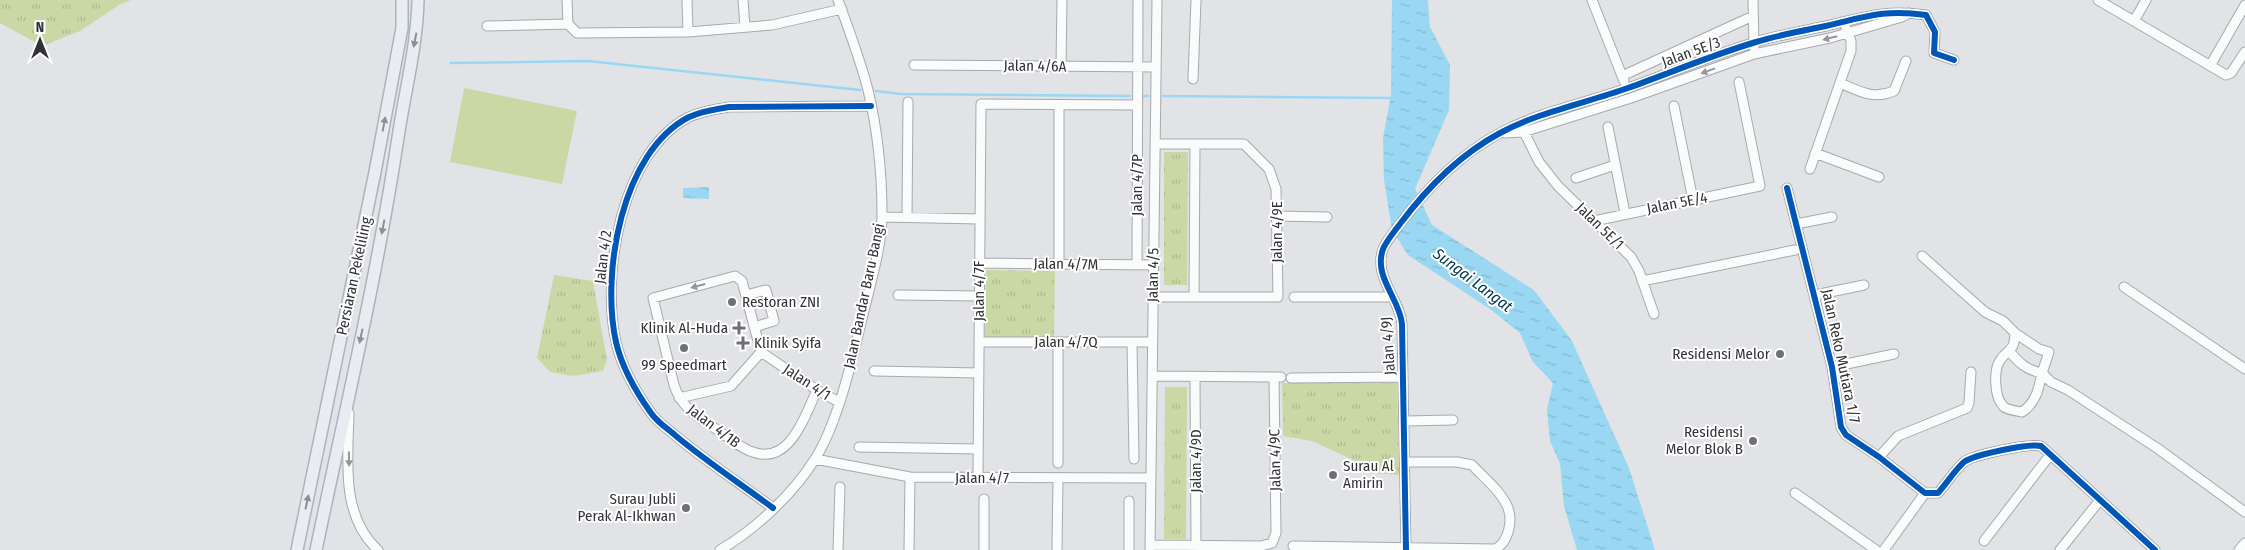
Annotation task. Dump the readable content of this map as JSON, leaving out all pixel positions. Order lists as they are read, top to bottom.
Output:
{
  "streets": {
    "main road": ["Persiaran Pekeliling"],
    "street": [
      "Jalan 5E/3",
      "Jalan 4/6A",
      "Jalan 4/7P",
      "Jalan 5E/4",
      "Jalan 5E/1",
      "Jalan 4/9E",
      "Jalan 4/2",
      "Jalan 4/7M",
      "Jalan 4/5",
      "Jalan 4/7F",
      "Jalan Bandar Baru Bangi",
      "Jalan 4/7Q",
      "Jalan 4/9J",
      "Jalan Reko Mutiara 1/7",
      "Jalan 4/1",
      "Jalan 4/1B",
      "Jalan 4/9C",
      "Jalan 4/9D",
      "Jalan 4/7"
    ]
  },
  "crossings": [
    ["Jalan 5E/3", "Jalan 5E/1"],
    ["Jalan 5E/3", "Jalan 4/9J"],
    ["Jalan 4/6A", "Jalan 4/7P"],
    ["Jalan 4/6A", "Jalan 4/5"],
    ["Jalan 4/7P", "Jalan 4/7M"],
    ["Jalan 5E/4", "Jalan 5E/1"],
    ["Jalan 4/9E", "Jalan 4/5"],
    ["Jalan 4/2", "Jalan Bandar Baru Bangi"],
    ["Jalan 4/7M", "Jalan 4/5"],
    ["Jalan 4/7M", "Jalan 4/7F"],
    ["Jalan 4/5", "Jalan 4/7Q"],
    ["Jalan 4/5", "Jalan 4/9C"],
    ["Jalan 4/5", "Jalan 4/7"],
    ["Jalan 4/7F", "Jalan 4/7Q"],
    ["Jalan 4/7F", "Jalan 4/7"],
    ["Jalan Bandar Baru Bangi", "Jalan 4/1"],
    ["Jalan Bandar Baru Bangi", "Jalan 4/7"],
    ["Jalan 4/1", "Jalan 4/1B"],
    ["Jalan 4/9C", "Jalan 4/9D"]
  ],
  "water": ["Sungai Langat"],
  "places": {
    "other": [
      "Restoran ZNI",
      "99 Speedmart",
      "Residensi Melor",
      "Residensi Melor Blok B",
      "Surau Al Amirin",
      "Surau Jubli Perak Al-Ikhwan"
    ],
    "health": ["Klinik Al-Huda", "Klinik Syifa"]
  },
  "north": "top"
}
